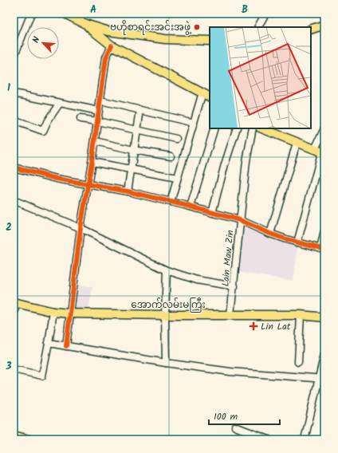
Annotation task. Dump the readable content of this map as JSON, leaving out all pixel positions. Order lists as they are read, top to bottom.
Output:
{
  "streets": {
    "main road": ["အောက်လမ်းမကြီး"],
    "street": ["Lain Maw Zin"]
  },
  "crossings": [
    ["Lain Maw Zin", "အောက်လမ်းမကြီး"]
  ],
  "places": {
    "other": ["ဗဟိုစာရင်းအင်းအဖွဲ့"],
    "health": ["Lin Lat"]
  },
  "scale_bar": "100 m",
  "north": "top left",
  "grid": {
    "columns": ["A", "B"],
    "rows": ["1", "2", "3"]
  }
}
